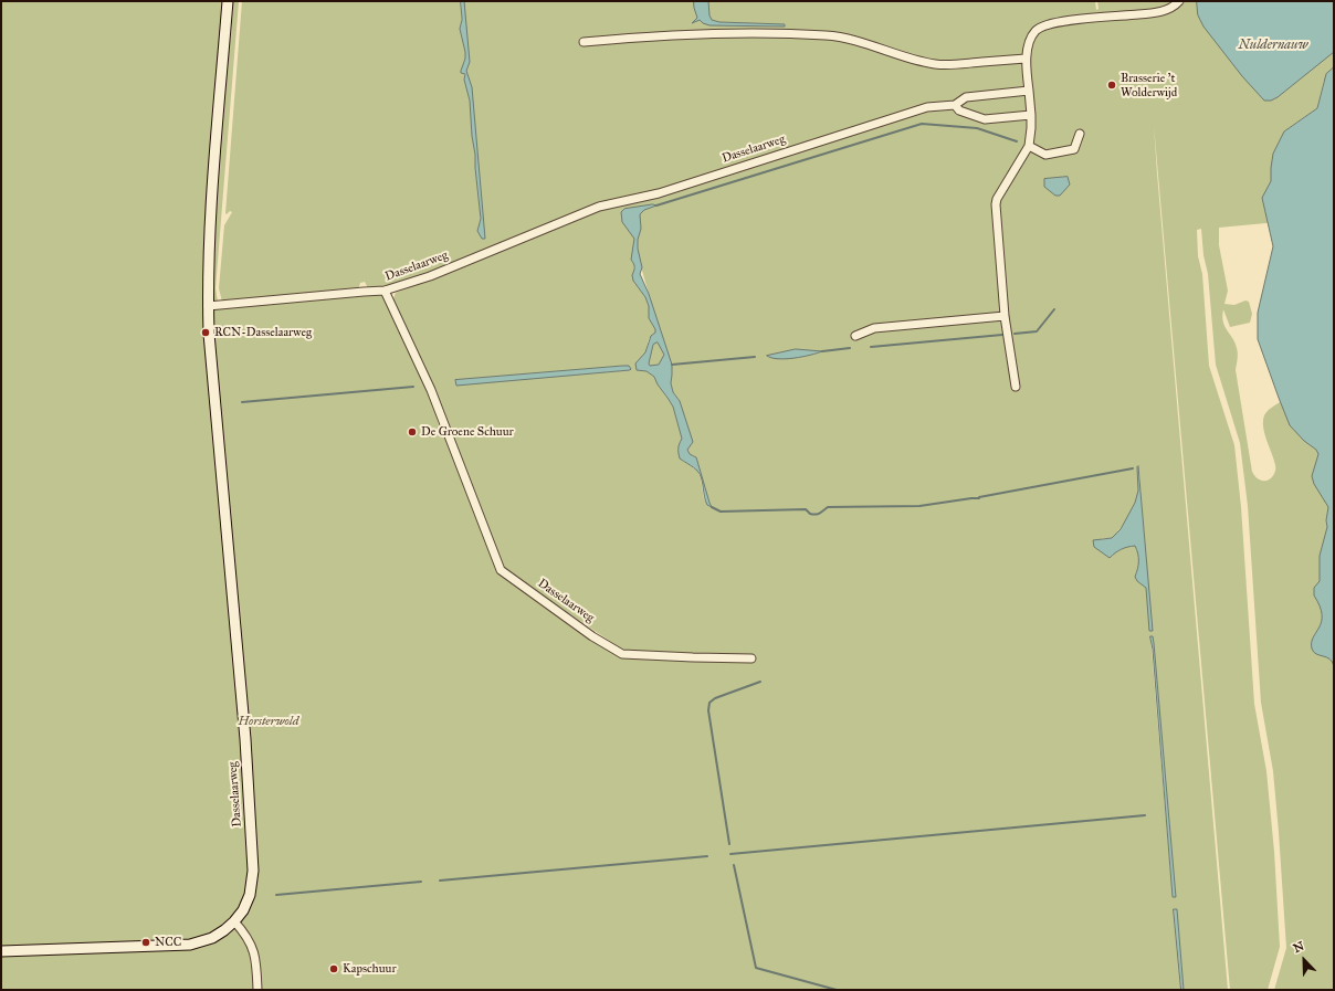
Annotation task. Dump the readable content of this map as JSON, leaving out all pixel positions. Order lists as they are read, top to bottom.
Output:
{
  "streets": {
    "street": ["Dasselaarweg"]
  },
  "water": ["Nuldernauw"],
  "parks": ["Horsterwold"],
  "places": [
    "Brasserie 't Wolderwijd",
    "RCN-Dasselaarweg",
    "De Groene Schuur",
    "NCC",
    "Kapschuur"
  ],
  "north": "top left"
}
